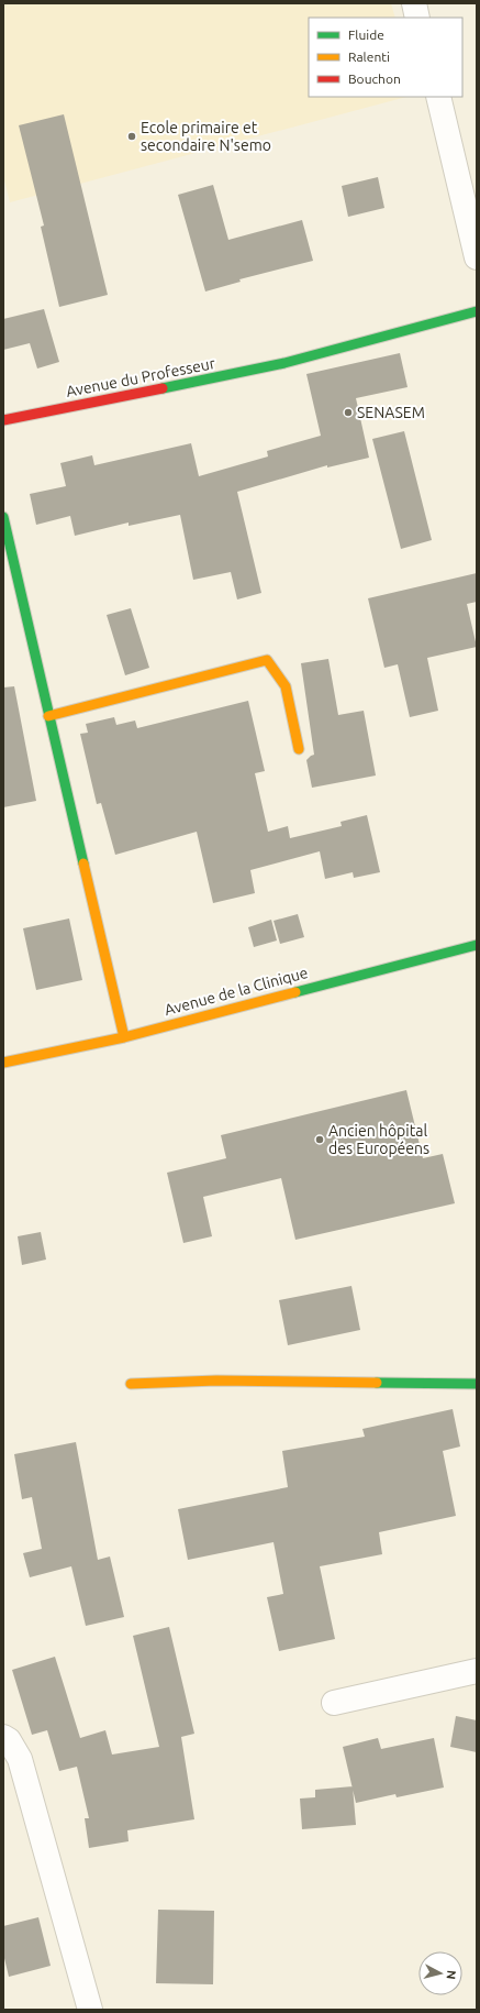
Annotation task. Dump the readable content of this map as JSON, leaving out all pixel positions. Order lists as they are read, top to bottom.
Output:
{
  "streets": {
    "street": ["Avenue du Professeur", "Avenue de la Clinique"]
  },
  "places": ["Ecole primaire et secondaire N'semo", "SENASEM", "Ancien hôpital des Européens"],
  "legend": ["Fluide", "Ralenti", "Bouchon"],
  "north": "right"
}
